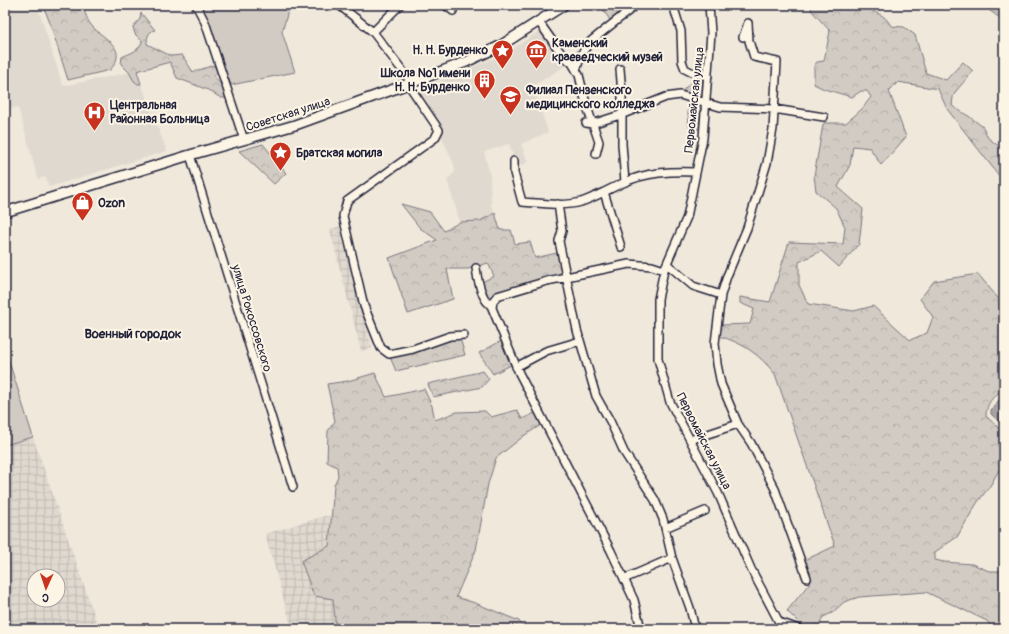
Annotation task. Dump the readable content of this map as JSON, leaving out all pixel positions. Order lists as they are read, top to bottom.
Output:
{
  "streets": {
    "main road": ["Советская улица"],
    "street": ["Первомайская улица", "улица Рокоссовского"]
  },
  "crossings": [
    ["Советская улица", "улица Рокоссовского"]
  ],
  "districts": ["Военный городок"],
  "places": {
    "place": ["Н. Н. Бурденко", "Братская могила"],
    "museum": ["Каменский краеведческий музей"],
    "building": ["Школа №1 имени Н. Н. Бурденко"],
    "school or university": ["Филиал Пензенского медицинского колледжа"],
    "hospital": ["Центральная Районная Больница"],
    "shop": ["Ozon"]
  },
  "north": "bottom"
}
